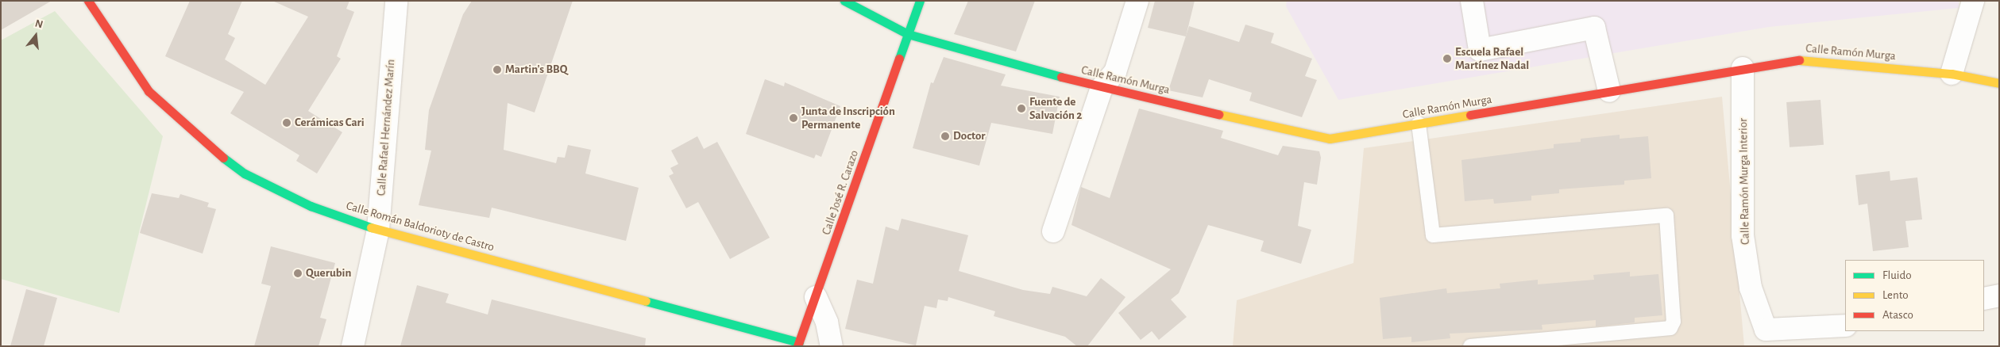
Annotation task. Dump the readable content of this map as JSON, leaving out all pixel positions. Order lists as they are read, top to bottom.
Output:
{
  "streets": {
    "street": [
      "Calle Ramón Murga",
      "Calle Rafael Hernández Marín",
      "Calle Ramón Murga Interior",
      "Calle José R. Carazo",
      "Calle Román Baldorioty de Castro"
    ]
  },
  "crossings": [
    ["Calle Ramón Murga", "Calle Ramón Murga Interior"],
    ["Calle Ramón Murga", "Calle José R. Carazo"],
    ["Calle Rafael Hernández Marín", "Calle Román Baldorioty de Castro"],
    ["Calle José R. Carazo", "Calle Román Baldorioty de Castro"]
  ],
  "places": [
    "Escuela Rafael Martínez Nadal",
    "Martin's BBQ",
    "Fuente de Salvación 2",
    "Junta de Inscripción Permanente",
    "Cerámicas Cari",
    "Doctor",
    "Querubin"
  ],
  "legend": ["Fluido", "Lento", "Atasco"],
  "north": "top"
}
